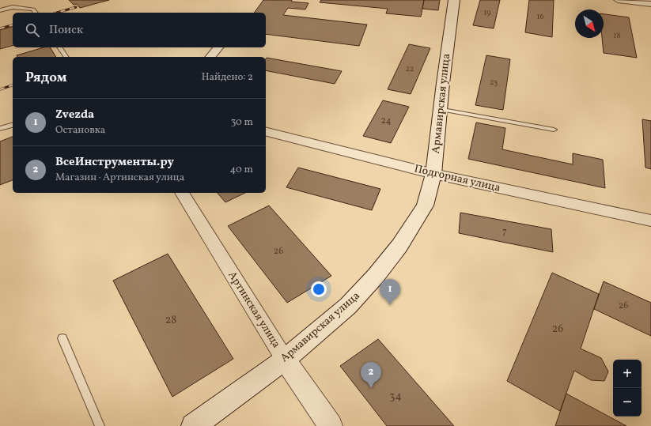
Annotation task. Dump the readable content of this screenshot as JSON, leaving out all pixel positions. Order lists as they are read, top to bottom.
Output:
{
  "streets": {
    "main road": ["Армавирская улица", "Артинская улица"],
    "street": ["Подгорная улица"]
  },
  "crossings": [
    ["Армавирская улица", "Подгорная улица"],
    ["Армавирская улица", "Артинская улица"]
  ],
  "house_numbers": [
    "19",
    "16",
    "18",
    "22",
    "23",
    "24",
    "7",
    "26",
    "26",
    "28",
    "26",
    "34"
  ],
  "north": "bottom right",
  "page": {
    "search": "Поиск",
    "heading": ["Рядом", "Найдено: 2"],
    "list": [
      {
        "mark": "1",
        "name": "Zvezda",
        "note": "Остановка",
        "value": "30 m"
      },
      {
        "mark": "2",
        "name": "ВсеИнструменты.ру",
        "note": "Магазин · Артинская улица",
        "value": "40 m"
      }
    ],
    "pins": ["1", "2"],
    "map_buttons": ["+", "−"]
  }
}
